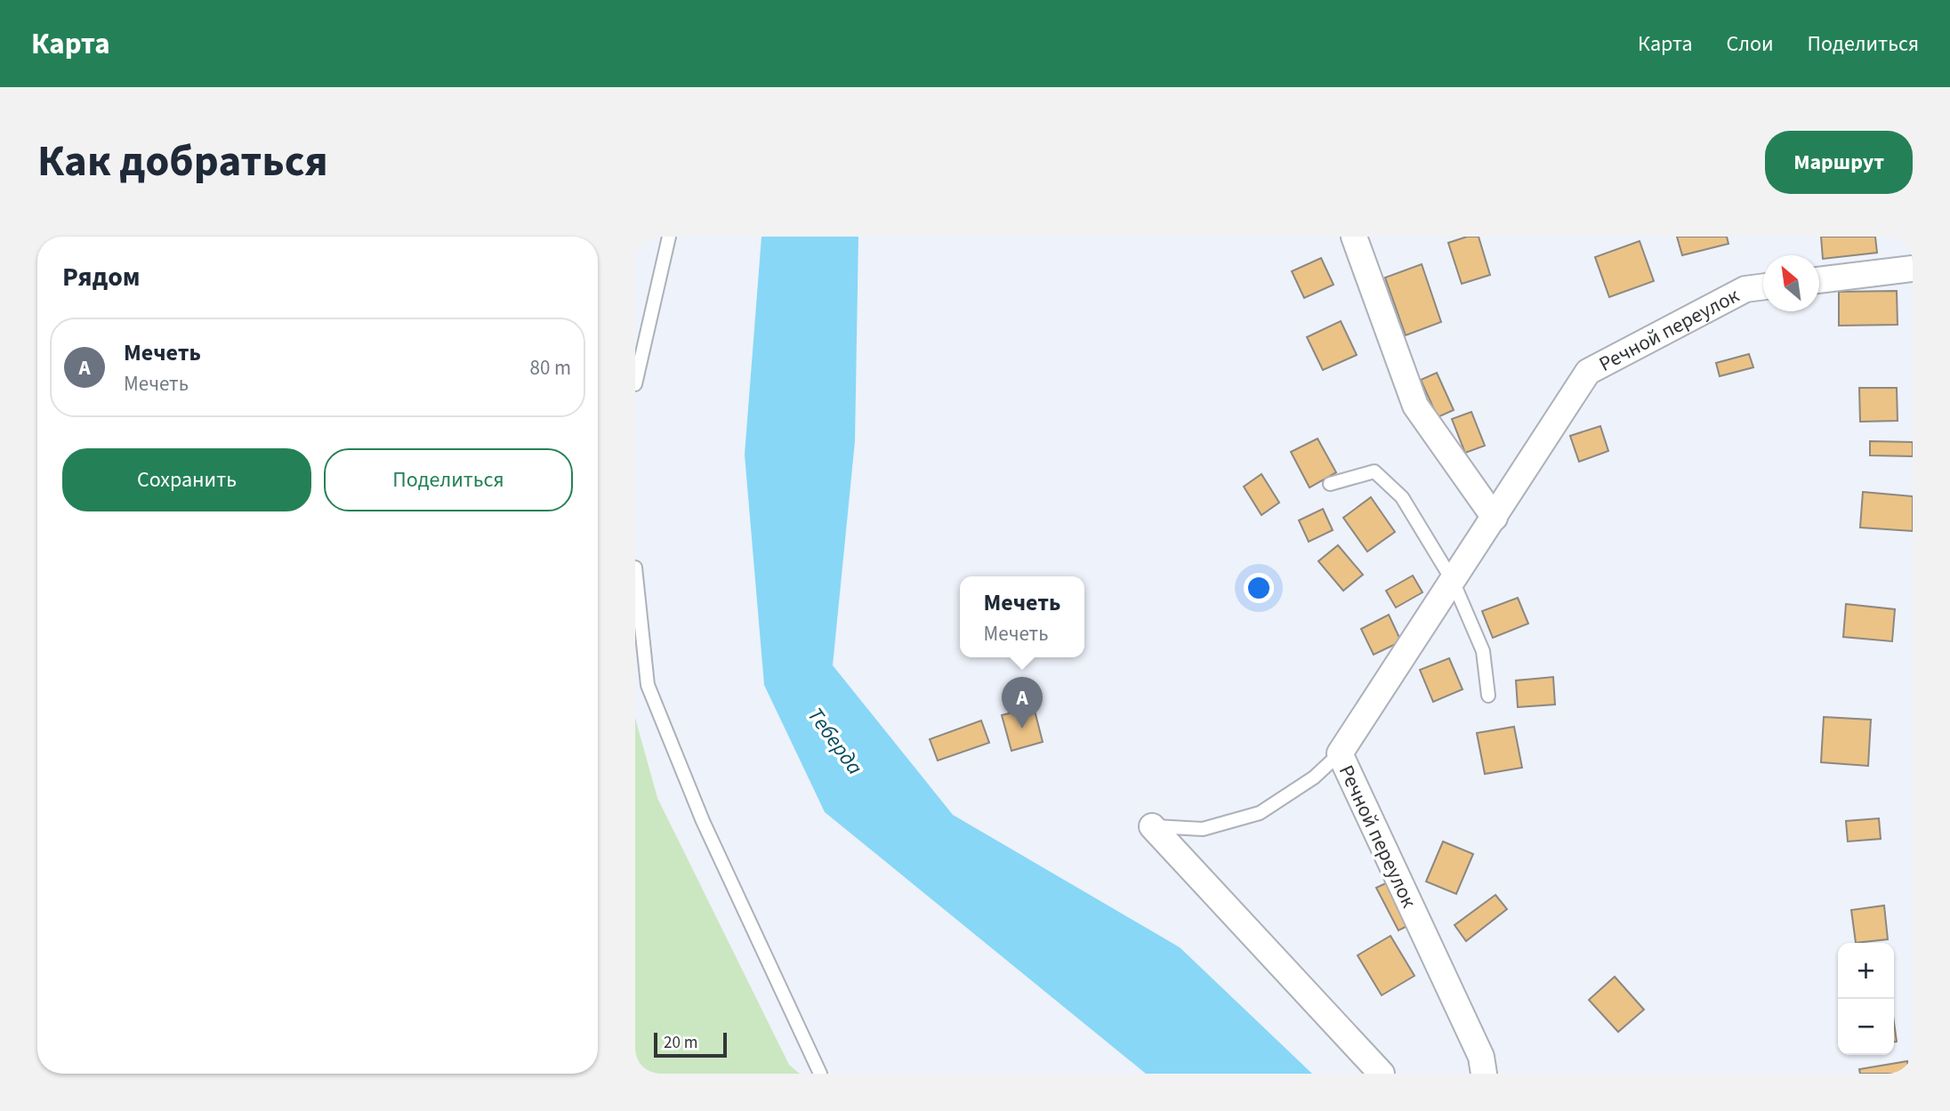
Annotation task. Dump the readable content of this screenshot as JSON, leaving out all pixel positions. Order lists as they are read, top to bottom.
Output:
{
  "streets": {
    "street": ["Речной переулок"]
  },
  "water": ["Теберда"],
  "scale_bar": "20 m",
  "north": "top left",
  "page": {
    "header": "Карта",
    "nav": ["Карта", "Слои", "Поделиться"],
    "title": "Как добраться",
    "buttons": [
      "Маршрут",
      ["Сохранить", "Поделиться"]
    ],
    "heading": "Рядом",
    "list": [
      {
        "mark": "A",
        "name": "Мечеть",
        "note": "Мечеть",
        "value": "80 m"
      }
    ],
    "popup": ["Мечеть", "Мечеть"],
    "pins": "A",
    "map_buttons": ["+", "−"],
    "scale": "20 m"
  }
}
